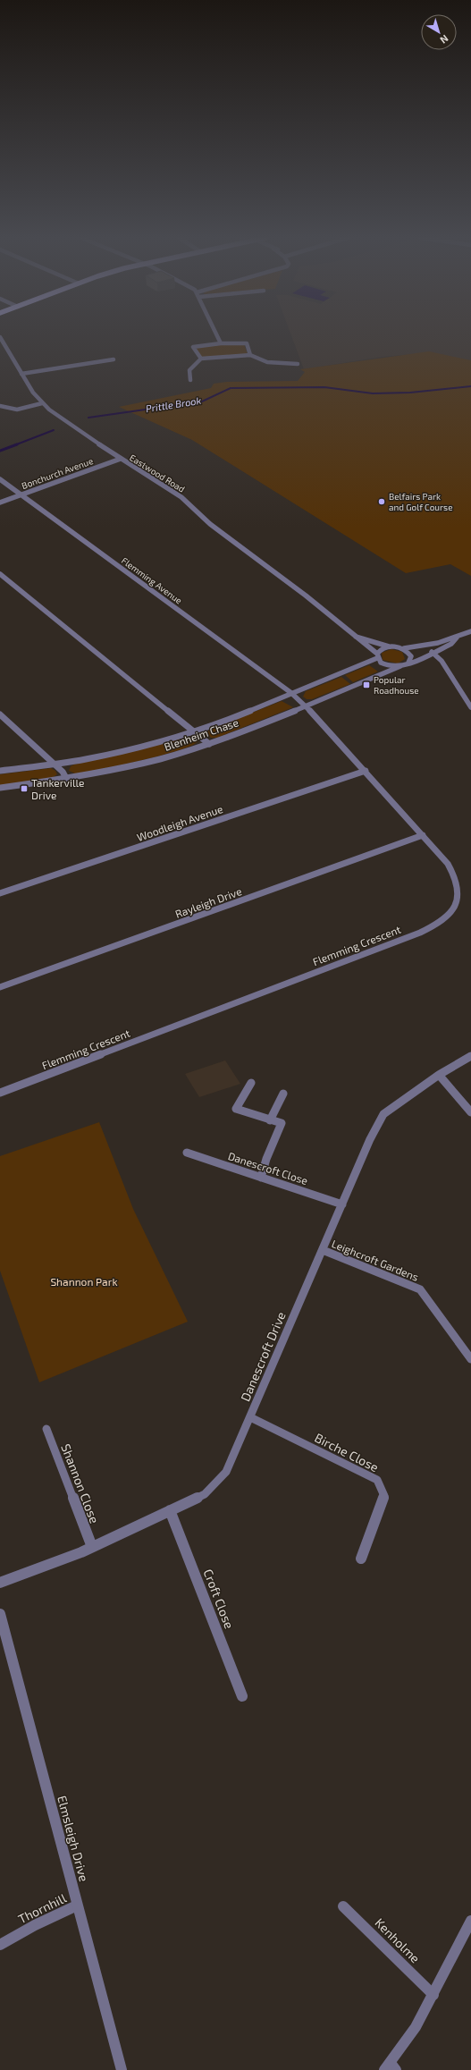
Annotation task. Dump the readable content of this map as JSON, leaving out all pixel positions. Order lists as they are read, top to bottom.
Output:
{
  "streets": {
    "street": [
      "Bonchurch Avenue",
      "Eastwood Road",
      "Flemming Avenue",
      "Blenheim Chase",
      "Woodleigh Avenue",
      "Rayleigh Drive",
      "Flemming Crescent",
      "Danescroft Close",
      "Leighcroft Gardens",
      "Danescroft Drive",
      "Birche Close",
      "Shannon Close",
      "Croft Close",
      "Elmsleigh Drive",
      "Thornhill",
      "Kenholme"
    ]
  },
  "crossings": [
    ["Bonchurch Avenue", "Eastwood Road"],
    ["Bonchurch Avenue", "Flemming Avenue"],
    ["Eastwood Road", "Blenheim Chase"],
    ["Flemming Avenue", "Blenheim Chase"],
    ["Flemming Avenue", "Flemming Crescent"],
    ["Blenheim Chase", "Flemming Crescent"],
    ["Woodleigh Avenue", "Flemming Crescent"],
    ["Rayleigh Drive", "Flemming Crescent"],
    ["Danescroft Close", "Danescroft Drive"],
    ["Leighcroft Gardens", "Danescroft Drive"],
    ["Danescroft Drive", "Birche Close"],
    ["Danescroft Drive", "Shannon Close"],
    ["Danescroft Drive", "Croft Close"],
    ["Elmsleigh Drive", "Thornhill"]
  ],
  "water": ["Prittle Brook"],
  "parks": ["Shannon Park"],
  "places": {
    "other": ["Belfairs Park and Golf Course"],
    "transit": ["Popular Roadhouse", "Tankerville Drive"]
  },
  "north": "bottom right"
}
